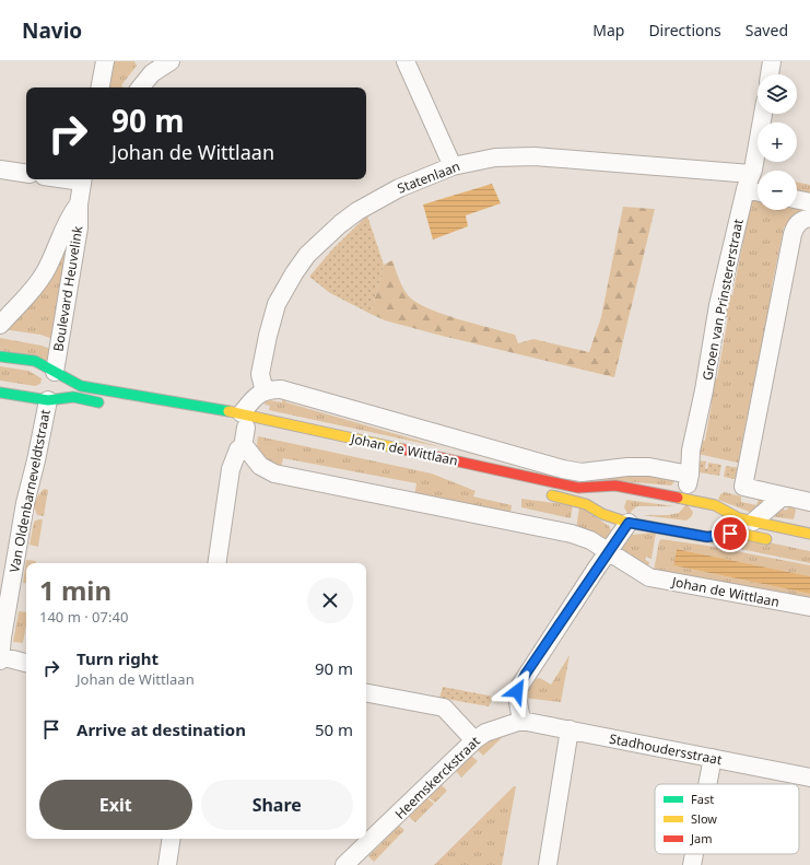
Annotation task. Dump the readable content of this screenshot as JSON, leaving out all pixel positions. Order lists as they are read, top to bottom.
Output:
{
  "streets": {
    "main road": ["Boulevard Heuvelink", "Johan de Wittlaan"],
    "street": [
      "Statenlaan",
      "Groen van Prinstererstraat",
      "Van Oldenbarneveldtstraat",
      "Stadhoudersstraat",
      "Heemskerckstraat"
    ]
  },
  "crossings": [
    ["Statenlaan", "Groen van Prinstererstraat"],
    ["Statenlaan", "Johan de Wittlaan"],
    ["Boulevard Heuvelink", "Johan de Wittlaan"],
    ["Boulevard Heuvelink", "Van Oldenbarneveldtstraat"],
    ["Groen van Prinstererstraat", "Johan de Wittlaan"],
    ["Johan de Wittlaan", "Van Oldenbarneveldtstraat"],
    ["Stadhoudersstraat", "Heemskerckstraat"]
  ],
  "legend": ["Fast", "Slow", "Jam"],
  "page": {
    "header": "Navio",
    "nav": ["Map", "Directions", "Saved"],
    "map_buttons": ["+", "−"],
    "turn": ["90 m", "Johan de Wittlaan"],
    "heading": ["1 min", "140 m · 07:40"],
    "list": [
      {
        "name": "Turn right",
        "note": "Johan de Wittlaan",
        "value": "90 m"
      },
      {
        "name": "Arrive at destination",
        "value": "50 m"
      }
    ],
    "buttons": ["Exit", "Share"]
  }
}
